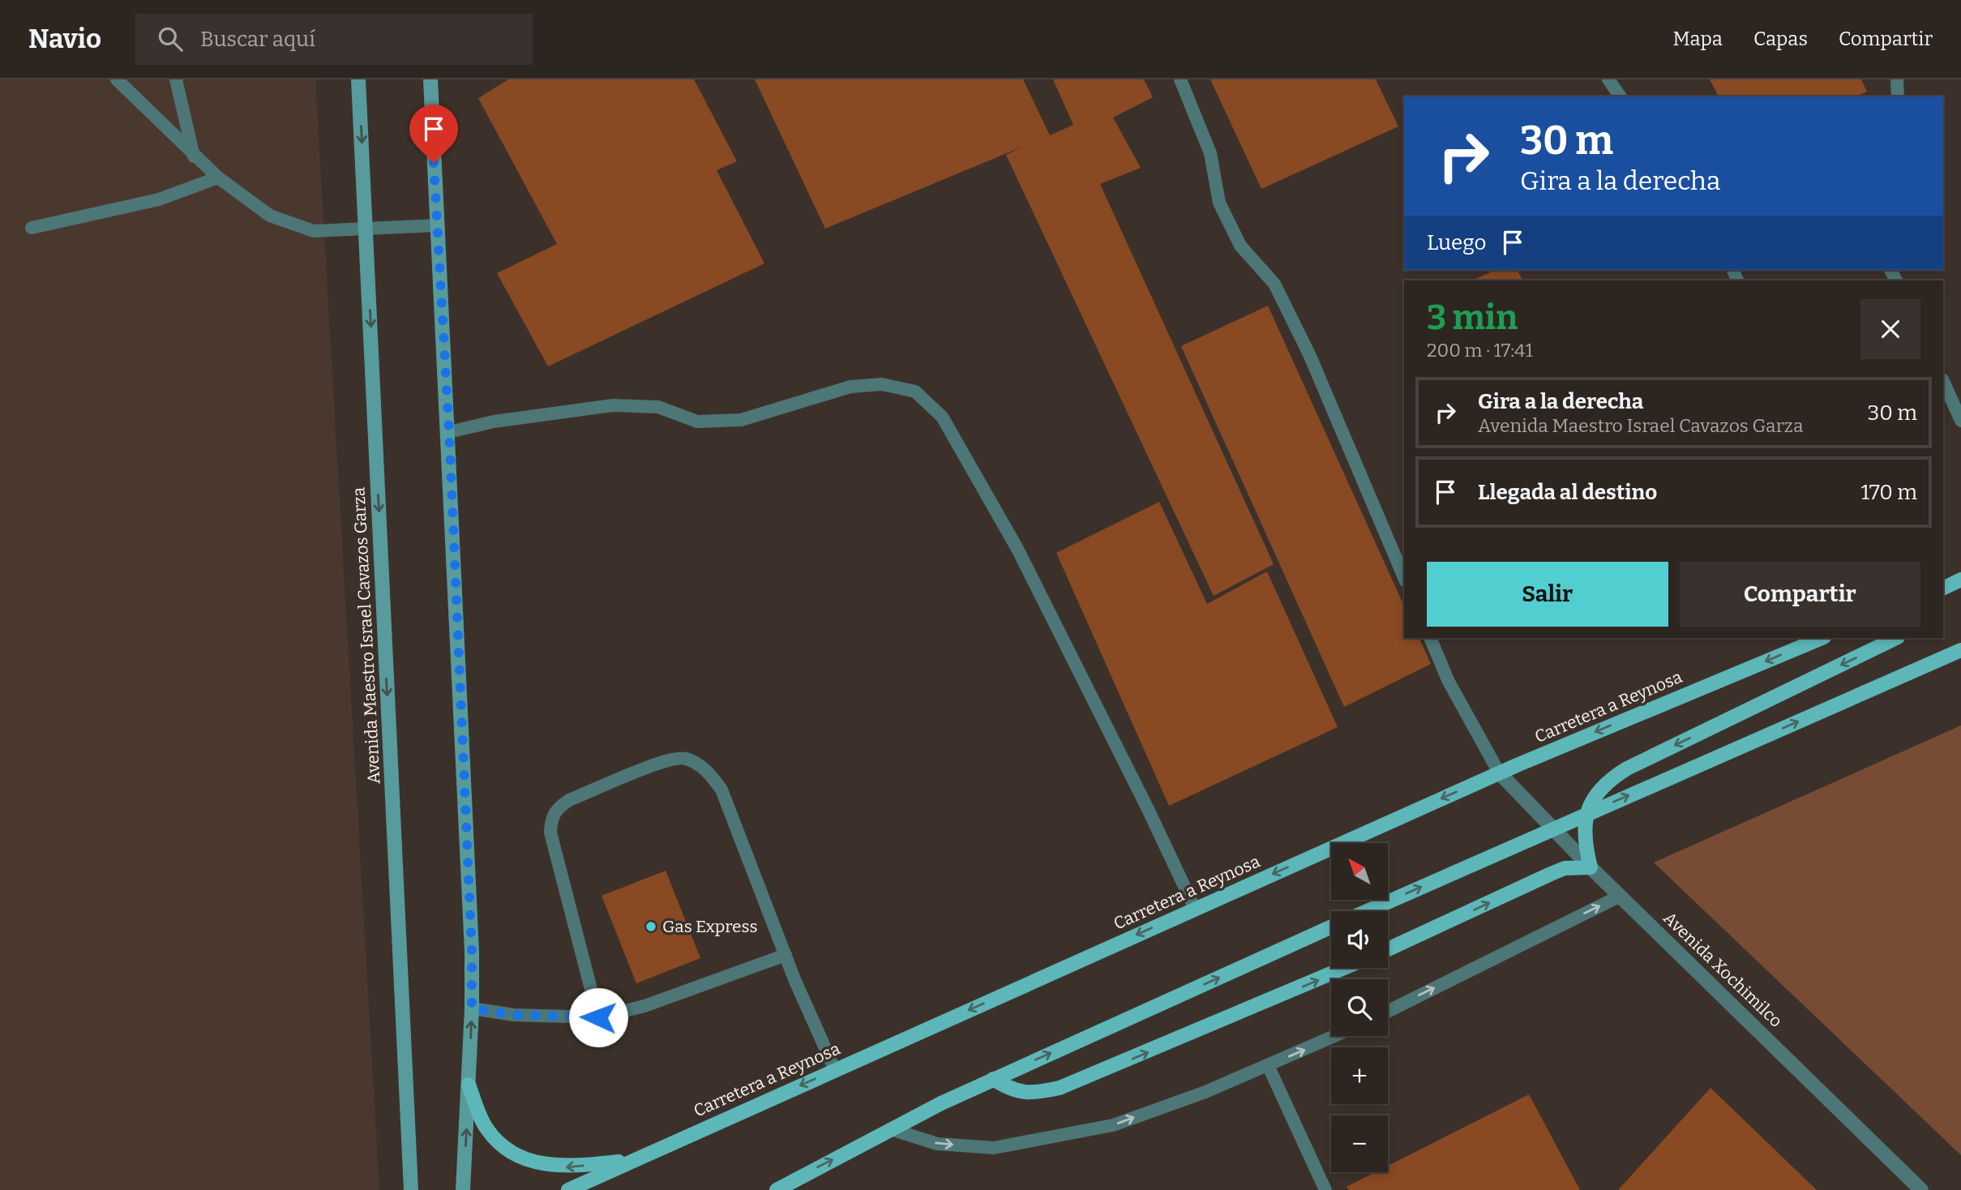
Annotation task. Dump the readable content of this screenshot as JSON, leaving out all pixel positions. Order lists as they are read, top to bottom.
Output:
{
  "streets": {
    "main road": ["Avenida Maestro Israel Cavazos Garza", "Carretera a Reynosa"],
    "street": ["Avenida Xochimilco"]
  },
  "crossings": [
    ["Carretera a Reynosa", "Avenida Xochimilco"]
  ],
  "places": ["Gas Express"],
  "north": "top left",
  "page": {
    "header": "Navio",
    "search": "Buscar aquí",
    "nav": ["Mapa", "Capas", "Compartir"],
    "turn": ["30 m", "Gira a la derecha"],
    "then": "Luego",
    "heading": ["3 min", "200 m · 17:41"],
    "list": [
      {
        "name": "Gira a la derecha",
        "note": "Avenida Maestro Israel Cavazos Garza",
        "value": "30 m"
      },
      {
        "name": "Llegada al destino",
        "value": "170 m"
      }
    ],
    "buttons": ["Salir", "Compartir"],
    "map_buttons": ["+", "−"]
  }
}
